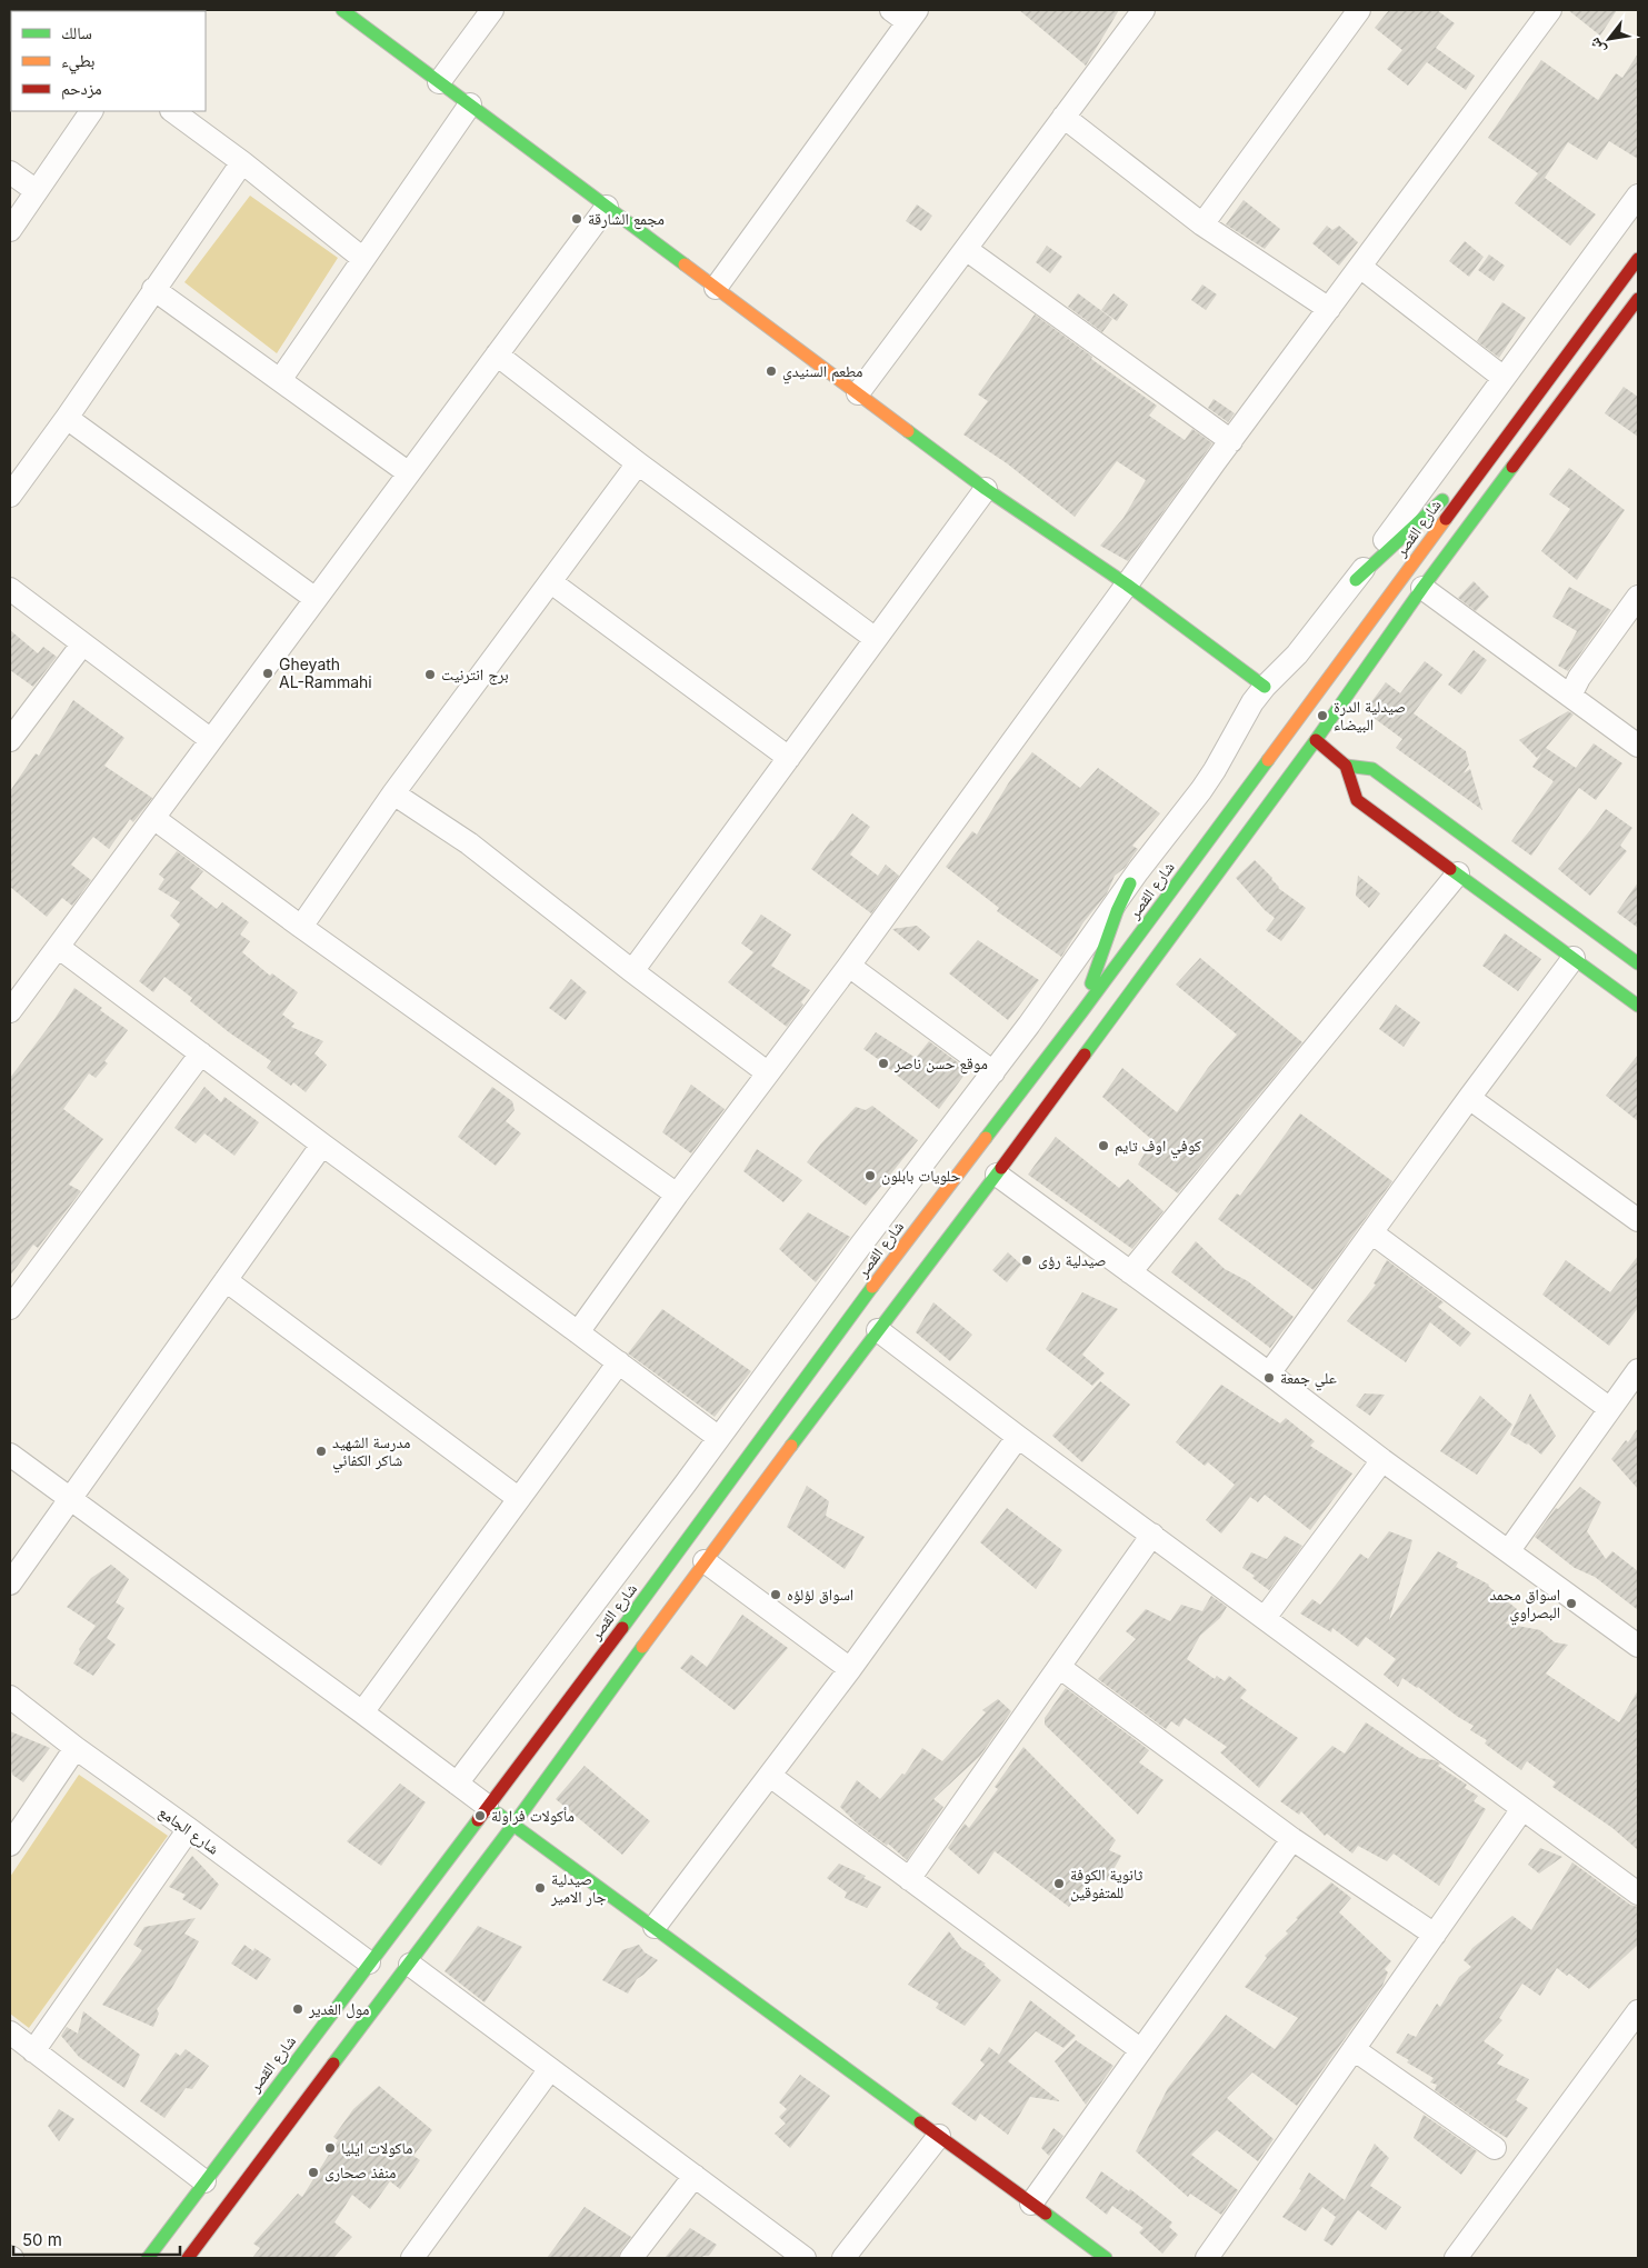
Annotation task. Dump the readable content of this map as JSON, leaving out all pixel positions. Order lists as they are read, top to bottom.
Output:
{
  "streets": {
    "street": ["شارع القصر", "شارع الجامع"]
  },
  "crossings": [
    ["شارع القصر", "شارع الجامع"]
  ],
  "places": [
    "مجمع الشارقة",
    "مطعم السنيدي",
    "Gheyath AL-Rammahi",
    "برج انترنيت",
    "صيدلية الدرة البيضاء",
    "موقع حسن ناصر",
    "كوفي اوف تايم",
    "حلويات بابلون",
    "صيدلية رؤى",
    "علي جمعة",
    "مدرسة الشهيد شاكر الكفائي",
    "اسواق لؤلؤه",
    "اسواق محمد البصراوي",
    "مأكولات فراولة",
    "ثانوية الكوفة للمتفوقين",
    "صيدلية جار الامير",
    "مول الغدير",
    "ماكولات ايليا",
    "منفذ صحارى"
  ],
  "legend": ["سالك", "بطيء", "مزدحم"],
  "scale_bar": "50 m",
  "north": "bottom left"
}
